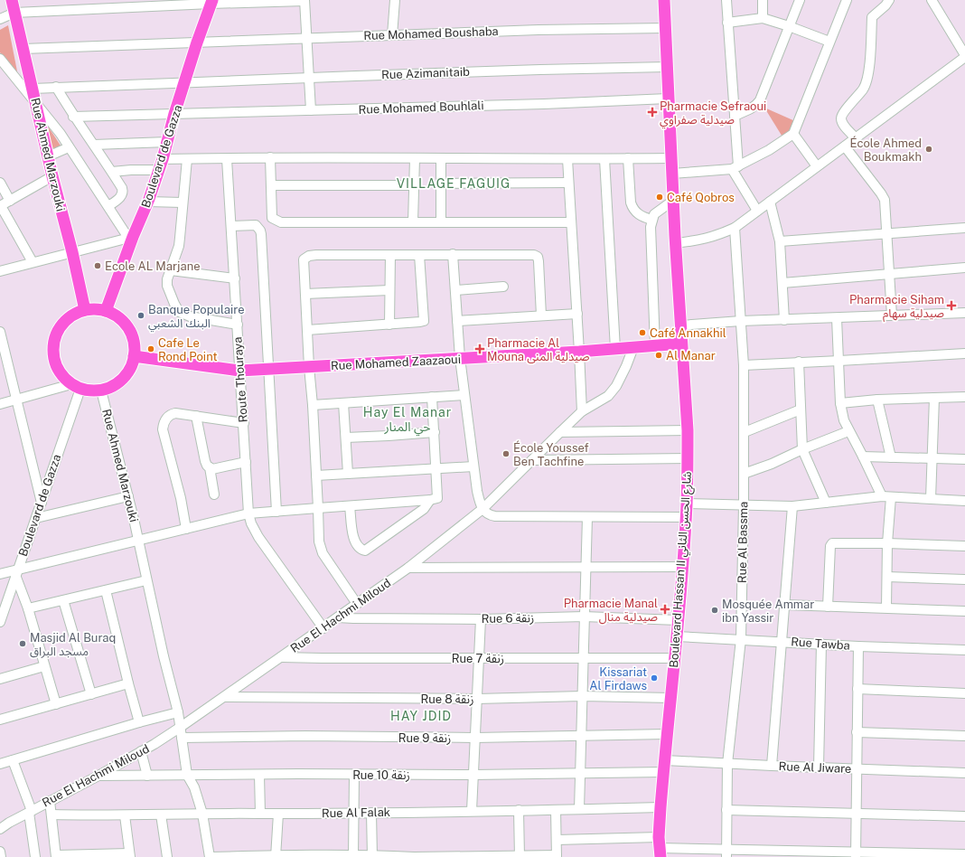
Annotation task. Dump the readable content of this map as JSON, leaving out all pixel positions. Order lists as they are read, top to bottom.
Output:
{
  "streets": {
    "main road": [
      "Rue Ahmed Marzouki",
      "Boulevard de Gazza",
      "Rue Mohamed Zaazaoui",
      "Boulevard Hassan II شارع الحسن الثاني"
    ],
    "street": [
      "Rue Mohamed Boushaba",
      "Rue Azimanitaib",
      "Rue Mohamed Bouhlali",
      "Route Thouraya",
      "Rue Al Bassma",
      "Rue El Hachmi Miloud",
      "Rue 6 زنقة",
      "Rue Tawba",
      "Rue 7 زنقة",
      "Rue 8 زنقة",
      "Rue 9 زنقة",
      "Rue Al Jiware",
      "Rue 10 زنقة",
      "Rue Al Falak"
    ]
  },
  "crossings": [
    ["Rue Mohamed Boushaba", "Rue Ahmed Marzouki"],
    ["Rue Mohamed Boushaba", "Boulevard de Gazza"],
    ["Rue Mohamed Boushaba", "Boulevard Hassan II شارع الحسن الثاني"],
    ["Rue Azimanitaib", "Rue Ahmed Marzouki"],
    ["Rue Azimanitaib", "Boulevard de Gazza"],
    ["Rue Azimanitaib", "Boulevard Hassan II شارع الحسن الثاني"],
    ["Rue Mohamed Bouhlali", "Boulevard de Gazza"],
    ["Rue Mohamed Bouhlali", "Boulevard Hassan II شارع الحسن الثاني"],
    ["Rue Ahmed Marzouki", "Boulevard de Gazza"],
    ["Rue Ahmed Marzouki", "Rue Mohamed Zaazaoui"],
    ["Rue Ahmed Marzouki", "Rue El Hachmi Miloud"],
    ["Rue Ahmed Marzouki", "Rue 9 زنقة"],
    ["Rue Ahmed Marzouki", "Rue 10 زنقة"],
    ["Boulevard de Gazza", "Rue Mohamed Zaazaoui"],
    ["Rue Mohamed Zaazaoui", "Route Thouraya"],
    ["Rue Mohamed Zaazaoui", "Boulevard Hassan II شارع الحسن الثاني"],
    ["Rue Mohamed Zaazaoui", "Rue El Hachmi Miloud"],
    ["Route Thouraya", "Rue El Hachmi Miloud"],
    ["Rue Al Bassma", "Rue Tawba"],
    ["Rue Al Bassma", "Rue Al Jiware"],
    ["Boulevard Hassan II شارع الحسن الثاني", "Rue 6 زنقة"],
    ["Boulevard Hassan II شارع الحسن الثاني", "Rue Tawba"],
    ["Boulevard Hassan II شارع الحسن الثاني", "Rue 7 زنقة"],
    ["Boulevard Hassan II شارع الحسن الثاني", "Rue 8 زنقة"],
    ["Boulevard Hassan II شارع الحسن الثاني", "Rue 9 زنقة"],
    ["Boulevard Hassan II شارع الحسن الثاني", "Rue Al Jiware"],
    ["Boulevard Hassan II شارع الحسن الثاني", "Rue 10 زنقة"],
    ["Boulevard Hassan II شارع الحسن الثاني", "Rue Al Falak"],
    ["Rue El Hachmi Miloud", "Rue 6 زنقة"],
    ["Rue El Hachmi Miloud", "Rue 7 زنقة"],
    ["Rue El Hachmi Miloud", "Rue 8 زنقة"],
    ["Rue El Hachmi Miloud", "Rue 10 زنقة"],
    ["Rue Al Jiware", "Rue 10 زنقة"]
  ],
  "districts": ["VILLAGE FAGUIG", "Hay El Manar حي المنار", "HAY JDID"],
  "places": {
    "health": [
      "Pharmacie Sefraoui صيدلية صفراوي",
      "Pharmacie Siham صيدلية سهام",
      "Pharmacie Al Mouna صيدلية المنى",
      "Pharmacie Manal صيدلية منال"
    ],
    "other": [
      "École Ahmed Boukmakh",
      "Café Qobros",
      "Ecole AL Marjane",
      "Banque Populaire البنك الشعبي",
      "Café Annakhil",
      "Cafe Le Rond Point",
      "Al Manar",
      "École Youssef Ben Tachfine",
      "Mosquée Ammar ibn Yassir",
      "Masjid Al Buraq مسجد البراق",
      "Kissariat Al Firdaws"
    ]
  }
}
